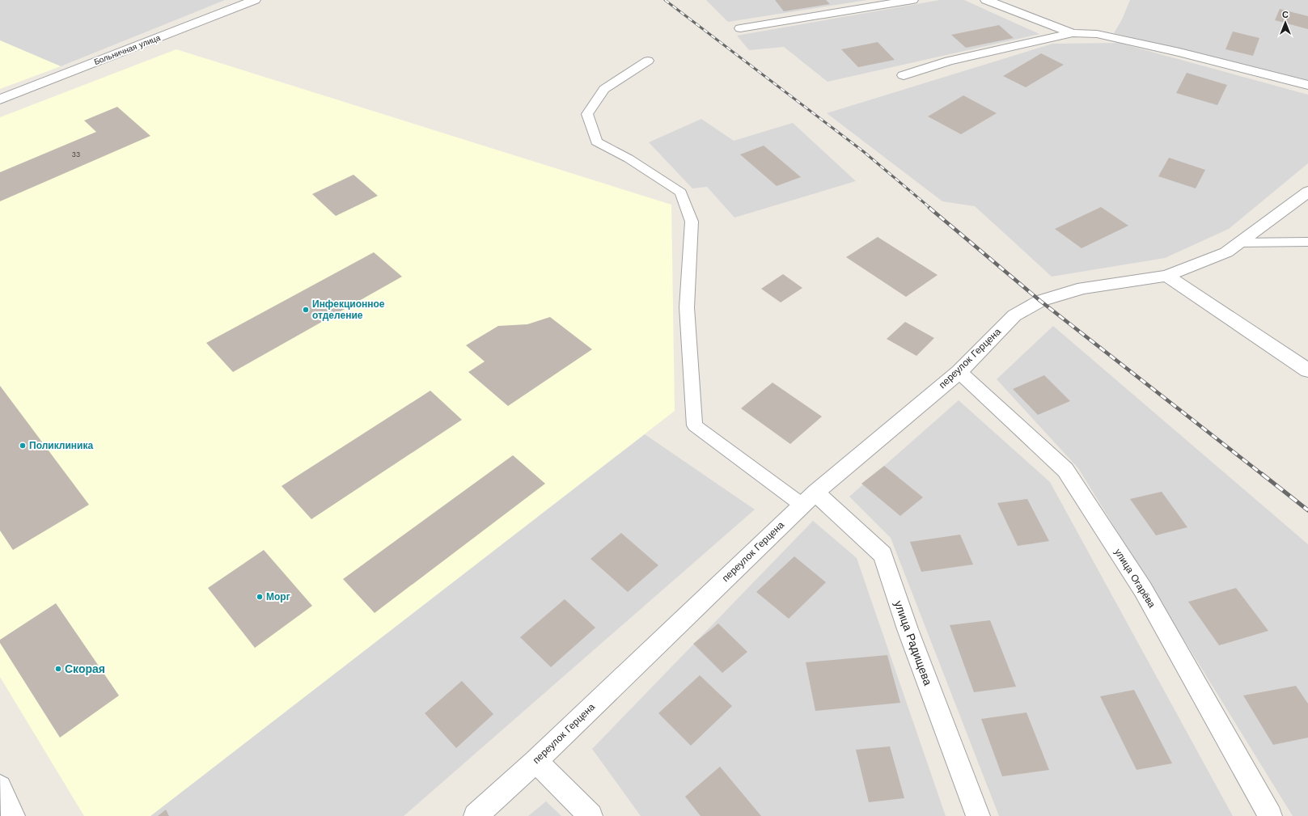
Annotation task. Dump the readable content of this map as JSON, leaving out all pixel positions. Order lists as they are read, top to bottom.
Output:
{
  "streets": {
    "street": [
      "Больничная улица",
      "переулок Герцена",
      "улица Огарёва",
      "улица Радищева"
    ]
  },
  "crossings": [
    ["переулок Герцена", "улица Огарёва"],
    ["переулок Герцена", "улица Радищева"]
  ],
  "places": [
    "Инфекционное отделение",
    "Поликлиника",
    "Морг",
    "Скорая"
  ],
  "house_numbers": ["33"],
  "north": "top"
}
